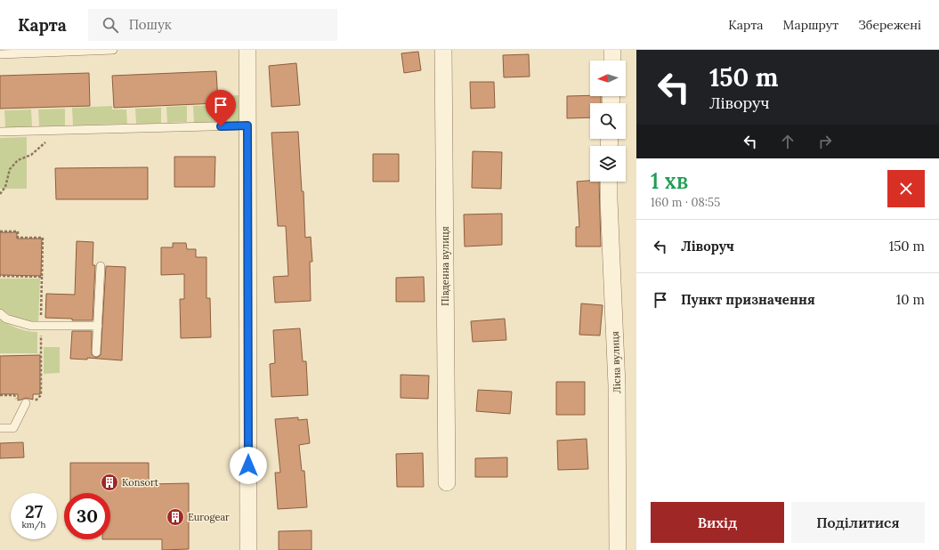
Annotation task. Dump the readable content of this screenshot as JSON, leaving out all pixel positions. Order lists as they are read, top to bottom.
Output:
{
  "streets": {
    "street": ["Південна вулиця", "Лісна вулиця"]
  },
  "places": {
    "building": ["Konsort", "Eurogear"]
  },
  "north": "left",
  "page": {
    "header": "Карта",
    "search": "Пошук",
    "nav": ["Карта", "Маршрут", "Збережені"],
    "turn": ["150 m", "Ліворуч"],
    "heading": ["1 хв", "160 m · 08:55"],
    "list": [
      {
        "name": "Ліворуч",
        "value": "150 m"
      },
      {
        "name": "Пункт призначення",
        "value": "10 m"
      }
    ],
    "speed": "27 km/h",
    "limit": "30",
    "buttons": ["Вихід", "Поділитися"]
  }
}
